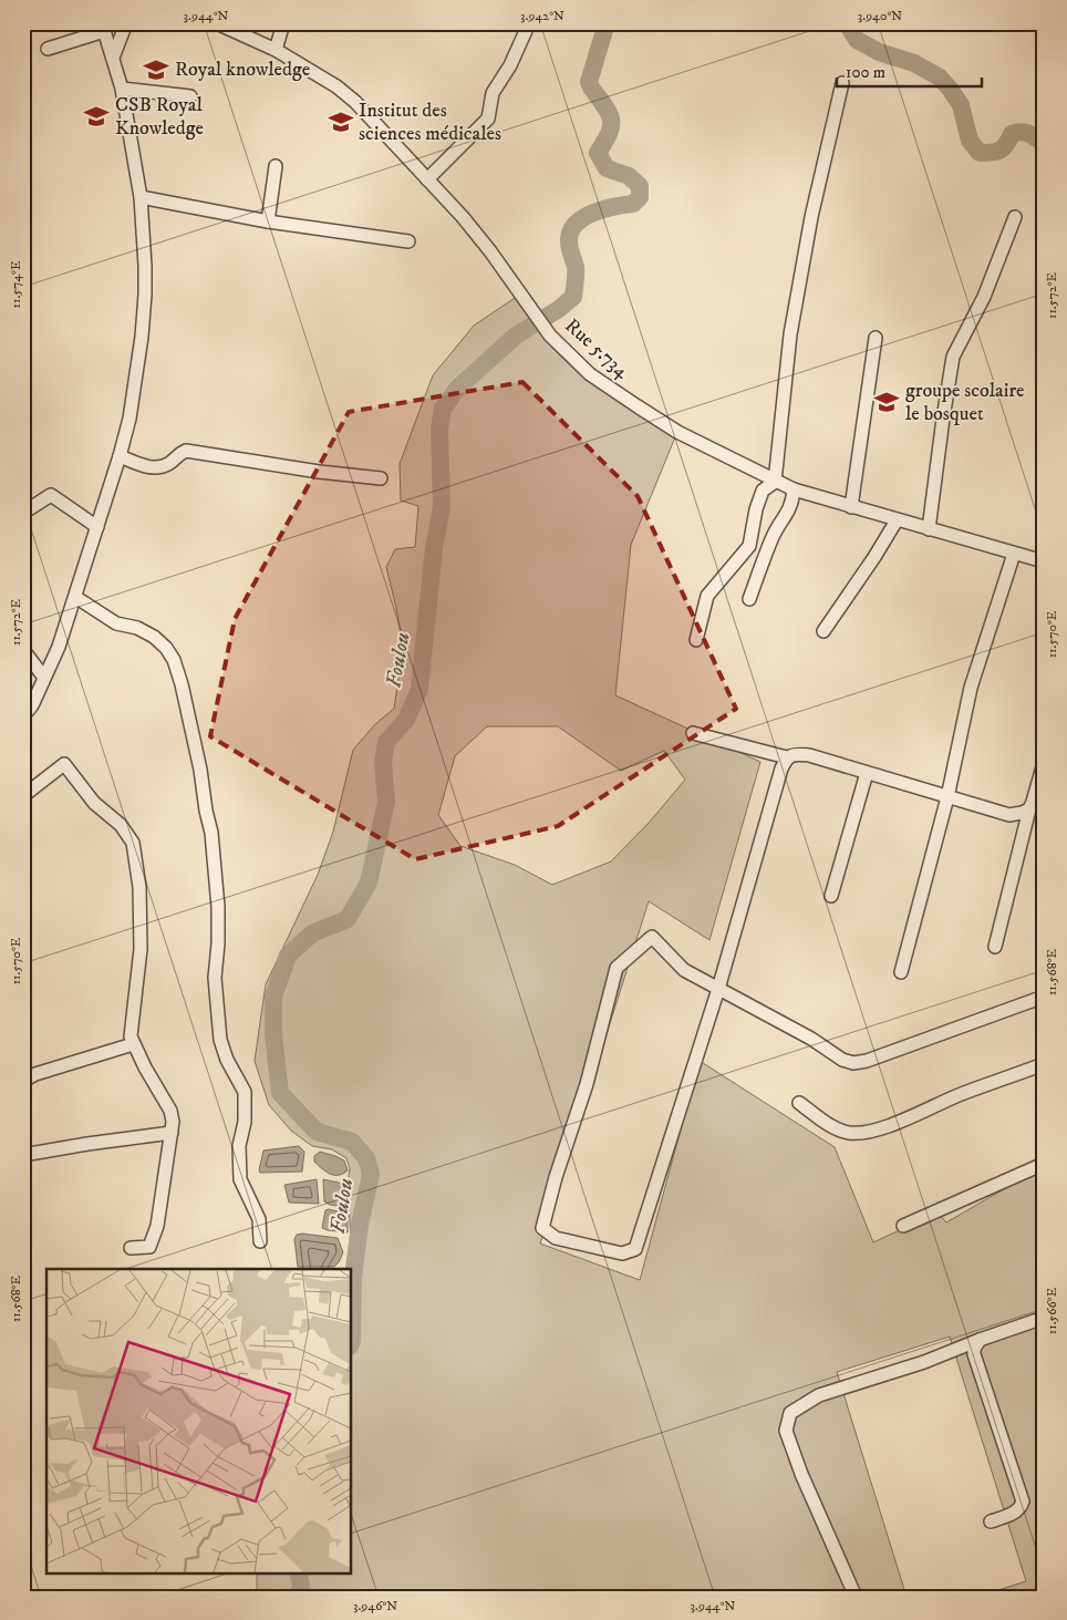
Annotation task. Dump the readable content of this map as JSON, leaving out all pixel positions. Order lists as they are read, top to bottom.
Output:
{
  "streets": {
    "street": ["Rue 5.734"]
  },
  "water": ["Foulou"],
  "places": {
    "school or university": [
      "Royal knowledge",
      "CSB Royal Knowledge",
      "Institut des sciences médicales",
      "groupe scolaire le bosquet"
    ]
  },
  "scale_bar": "100 m",
  "coordinates": [
    "3.944°N",
    "3.942°N",
    "3.940°N",
    "11.574°E",
    "11.572°E",
    "11.570°E",
    "11.568°E",
    "11.566°E",
    "3.946°N"
  ]
}
